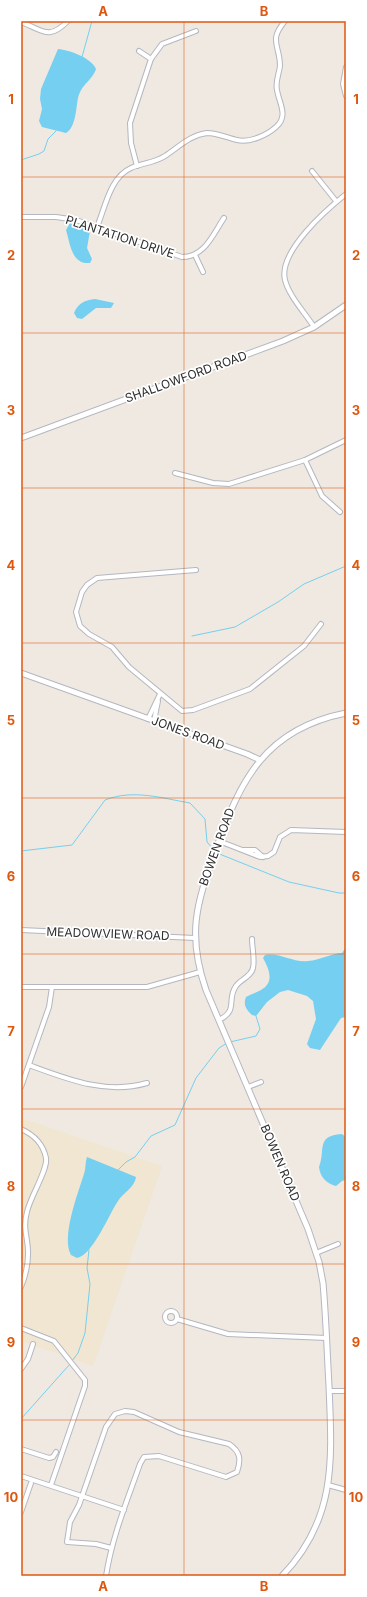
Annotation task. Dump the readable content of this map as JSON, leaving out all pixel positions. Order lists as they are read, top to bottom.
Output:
{
  "streets": {
    "street": [
      "PLANTATION DRIVE",
      "SHALLOWFORD ROAD",
      "JONES ROAD",
      "BOWEN ROAD",
      "MEADOWVIEW ROAD"
    ]
  },
  "crossings": [
    ["JONES ROAD", "BOWEN ROAD"],
    ["BOWEN ROAD", "MEADOWVIEW ROAD"]
  ],
  "grid": {
    "columns": ["A", "B"],
    "rows": [
      "1",
      "2",
      "3",
      "4",
      "5",
      "6",
      "7",
      "8",
      "9",
      "10"
    ]
  }
}
